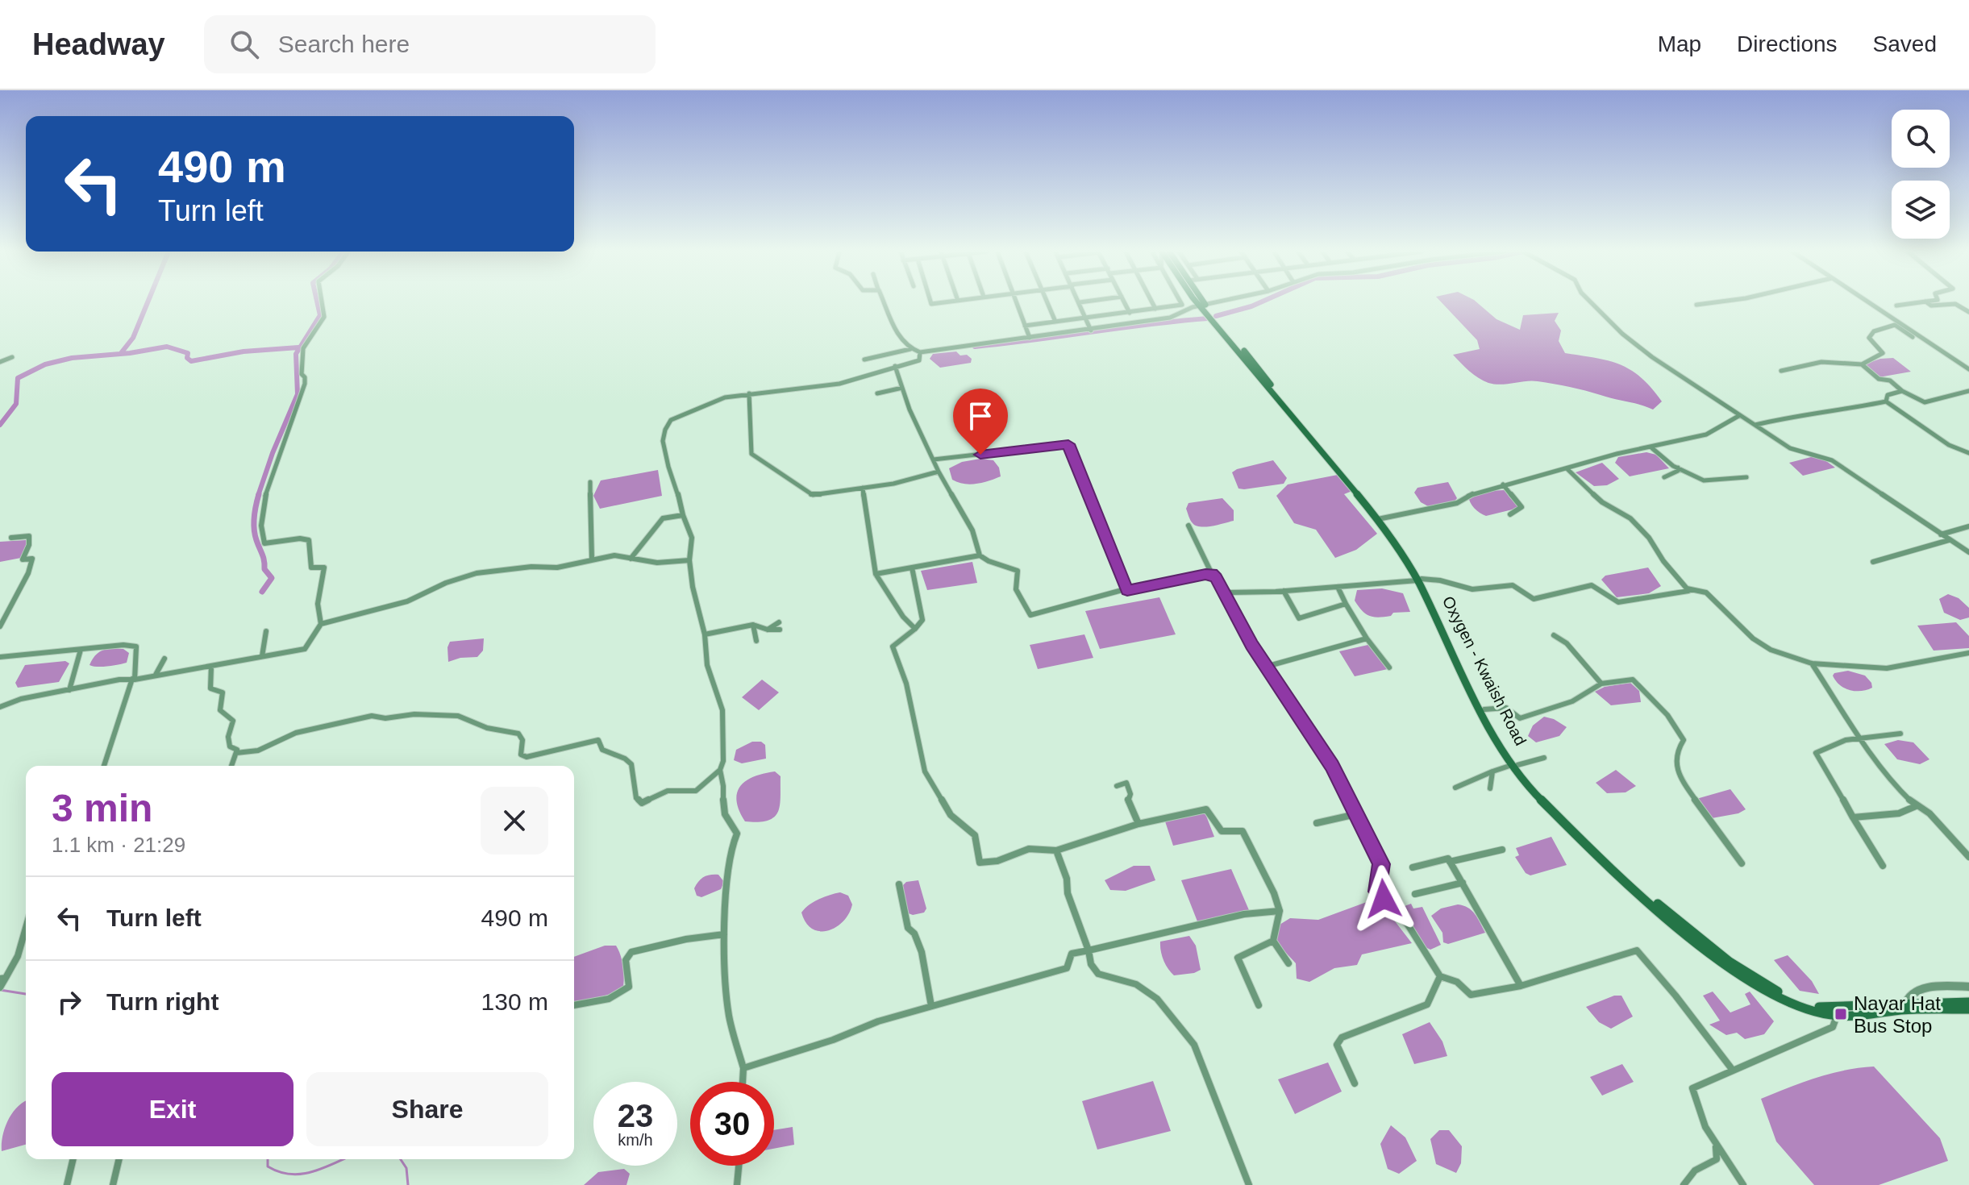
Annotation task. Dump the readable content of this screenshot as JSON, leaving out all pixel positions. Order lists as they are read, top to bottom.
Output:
{
  "streets": {
    "main road": ["Oxygen - Kwaish Road"]
  },
  "places": {
    "transit": ["Nayar Hat Bus Stop"]
  },
  "page": {
    "header": "Headway",
    "search": "Search here",
    "nav": ["Map", "Directions", "Saved"],
    "turn": ["490 m", "Turn left"],
    "heading": ["3 min", "1.1 km · 21:29"],
    "list": [
      {
        "name": "Turn left",
        "value": "490 m"
      },
      {
        "name": "Turn right",
        "value": "130 m"
      }
    ],
    "buttons": ["Exit", "Share"],
    "speed": "23 km/h",
    "limit": "30"
  }
}
